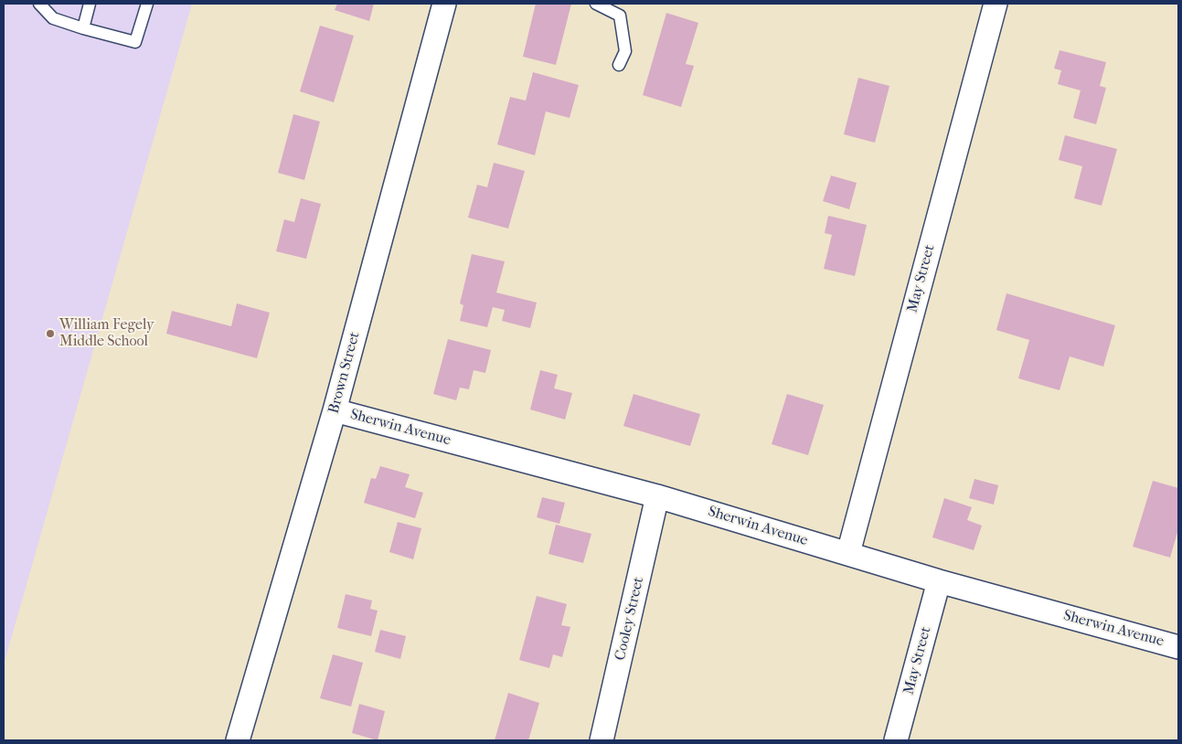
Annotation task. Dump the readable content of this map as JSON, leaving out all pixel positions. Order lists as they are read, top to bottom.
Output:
{
  "streets": {
    "street": [
      "May Street",
      "Brown Street",
      "Sherwin Avenue",
      "Cooley Street"
    ]
  },
  "crossings": [
    ["May Street", "Sherwin Avenue"],
    ["Brown Street", "Sherwin Avenue"],
    ["Sherwin Avenue", "Cooley Street"]
  ],
  "places": ["William Fegely Middle School"]
}
